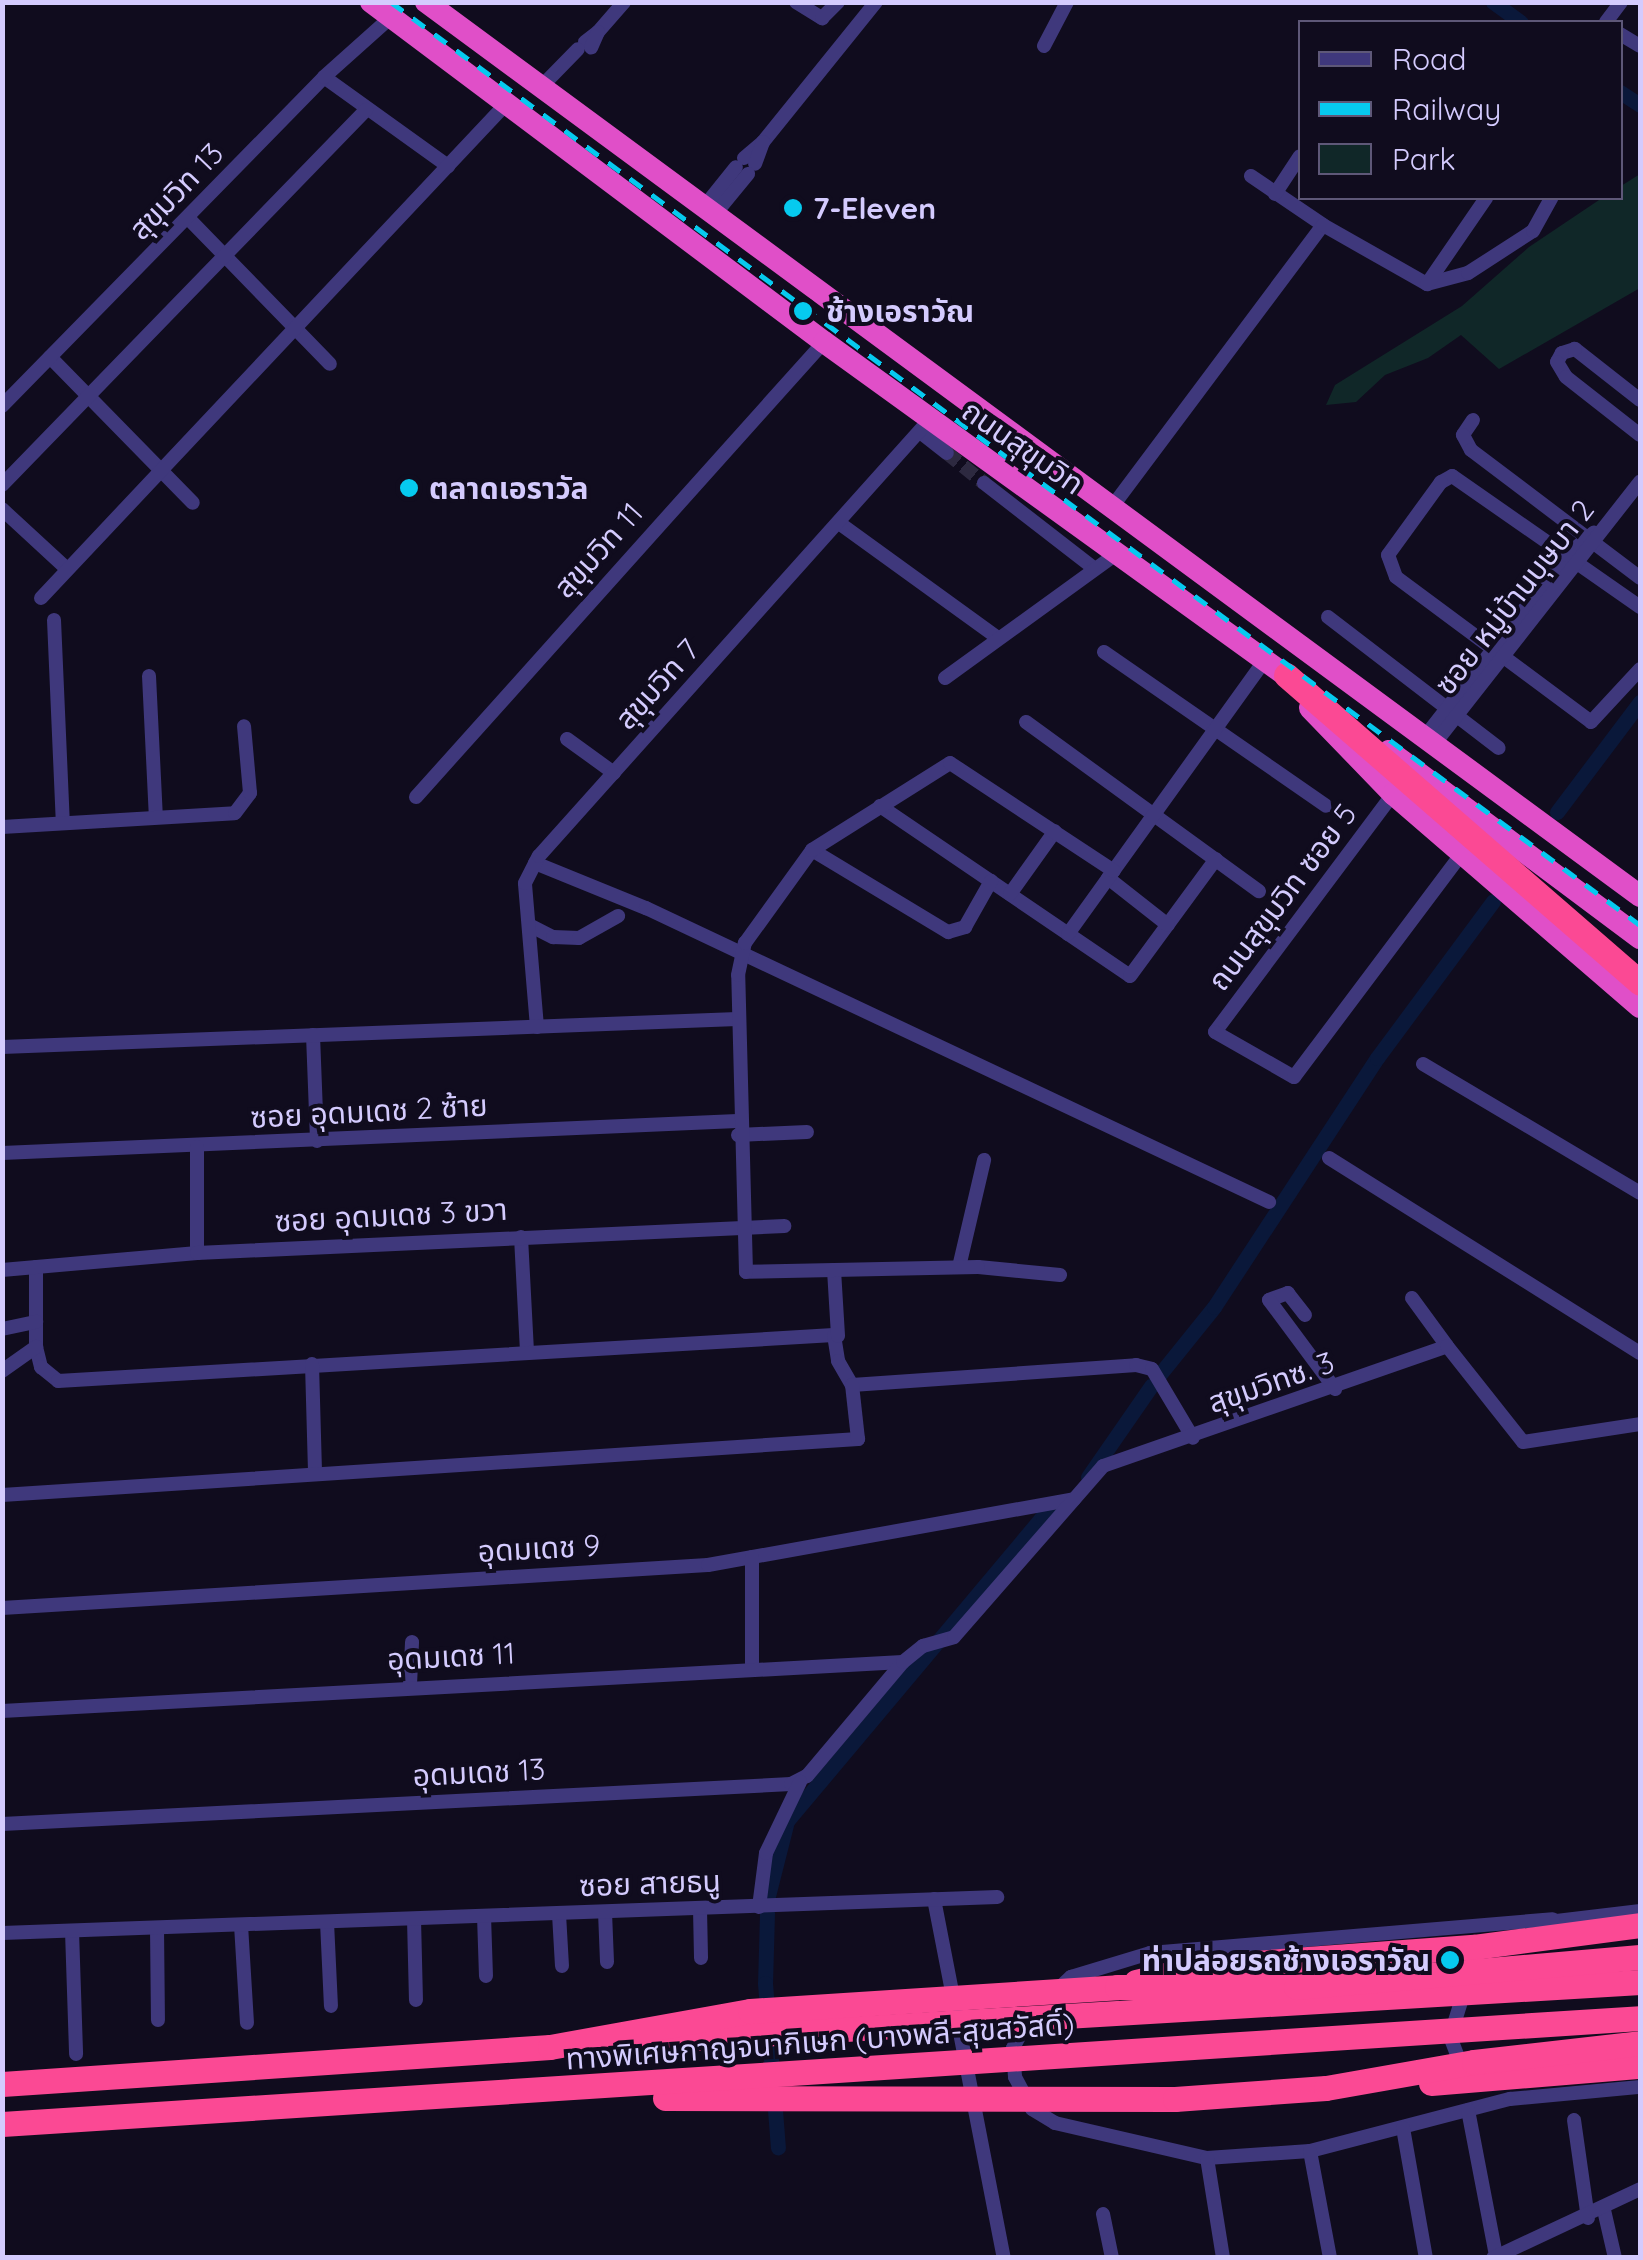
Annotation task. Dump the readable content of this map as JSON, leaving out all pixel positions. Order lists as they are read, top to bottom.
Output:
{
  "streets": {
    "highway": ["ถนนสุขุมวิท", "ทางพิเศษกาญจนาภิเษก (บางพลี-สุขสวัสดิ์)"],
    "street": [
      "สุขุมวิท 13",
      "สุขุมวิท 11",
      "ซอย หมู่บ้านบุษบา 2",
      "สุขุมวิท 7",
      "ถนนสุขุมวิท ซอย 5",
      "ซอย อุดมเดช 2 ซ้าย",
      "ซอย อุดมเดช 3 ขวา",
      "สุขุมวิทซ. 3",
      "อุดมเดช 9",
      "อุดมเดช 11",
      "อุดมเดช 13",
      "ซอย สายธนู"
    ]
  },
  "crossings": [
    ["สุขุมวิท 13", "ถนนสุขุมวิท"],
    ["ถนนสุขุมวิท", "สุขุมวิท 11"],
    ["ถนนสุขุมวิท", "ซอย หมู่บ้านบุษบา 2"],
    ["ถนนสุขุมวิท", "สุขุมวิท 7"],
    ["สุขุมวิทซ. 3", "อุดมเดช 9"],
    ["สุขุมวิทซ. 3", "อุดมเดช 11"]
  ],
  "places": [
    "7-Eleven",
    "ช้างเอราวัณ",
    "ตลาดเอราวัล",
    "ท่าปล่อยรถช้างเอราวัณ"
  ],
  "legend": ["Road", "Railway", "Park"]
}
